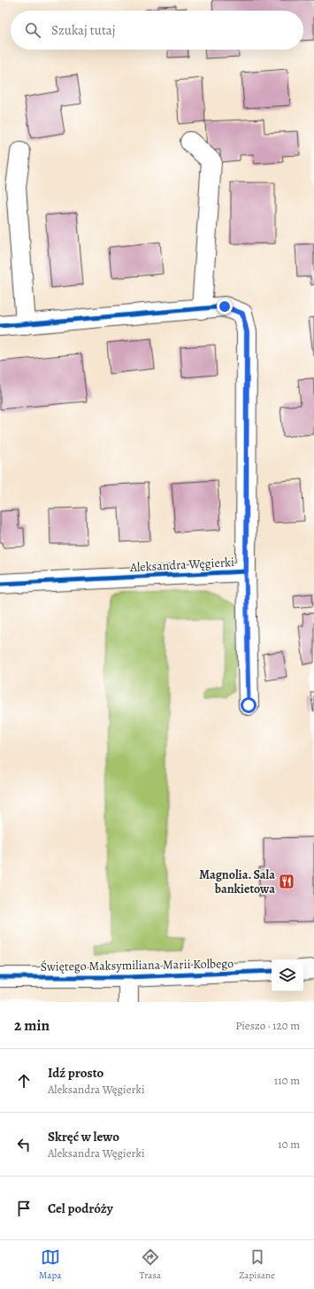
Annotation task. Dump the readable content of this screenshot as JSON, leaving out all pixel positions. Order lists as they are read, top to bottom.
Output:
{
  "streets": {
    "street": ["Aleksandra Węgierki", "Świętego Maksymiliana Marii Kolbego"]
  },
  "places": {
    "restaurant": ["Magnolia. Sala bankietowa"]
  },
  "page": {
    "search": "Szukaj tutaj",
    "heading": ["2 min", "Pieszo · 120 m"],
    "list": [
      ["Idź prosto", "Aleksandra Węgierki", "110 m"],
      ["Skręć w lewo", "Aleksandra Węgierki", "10 m"],
      "Cel podróży"
    ],
    "nav": ["Mapa", "Trasa", "Zapisane"]
  }
}
